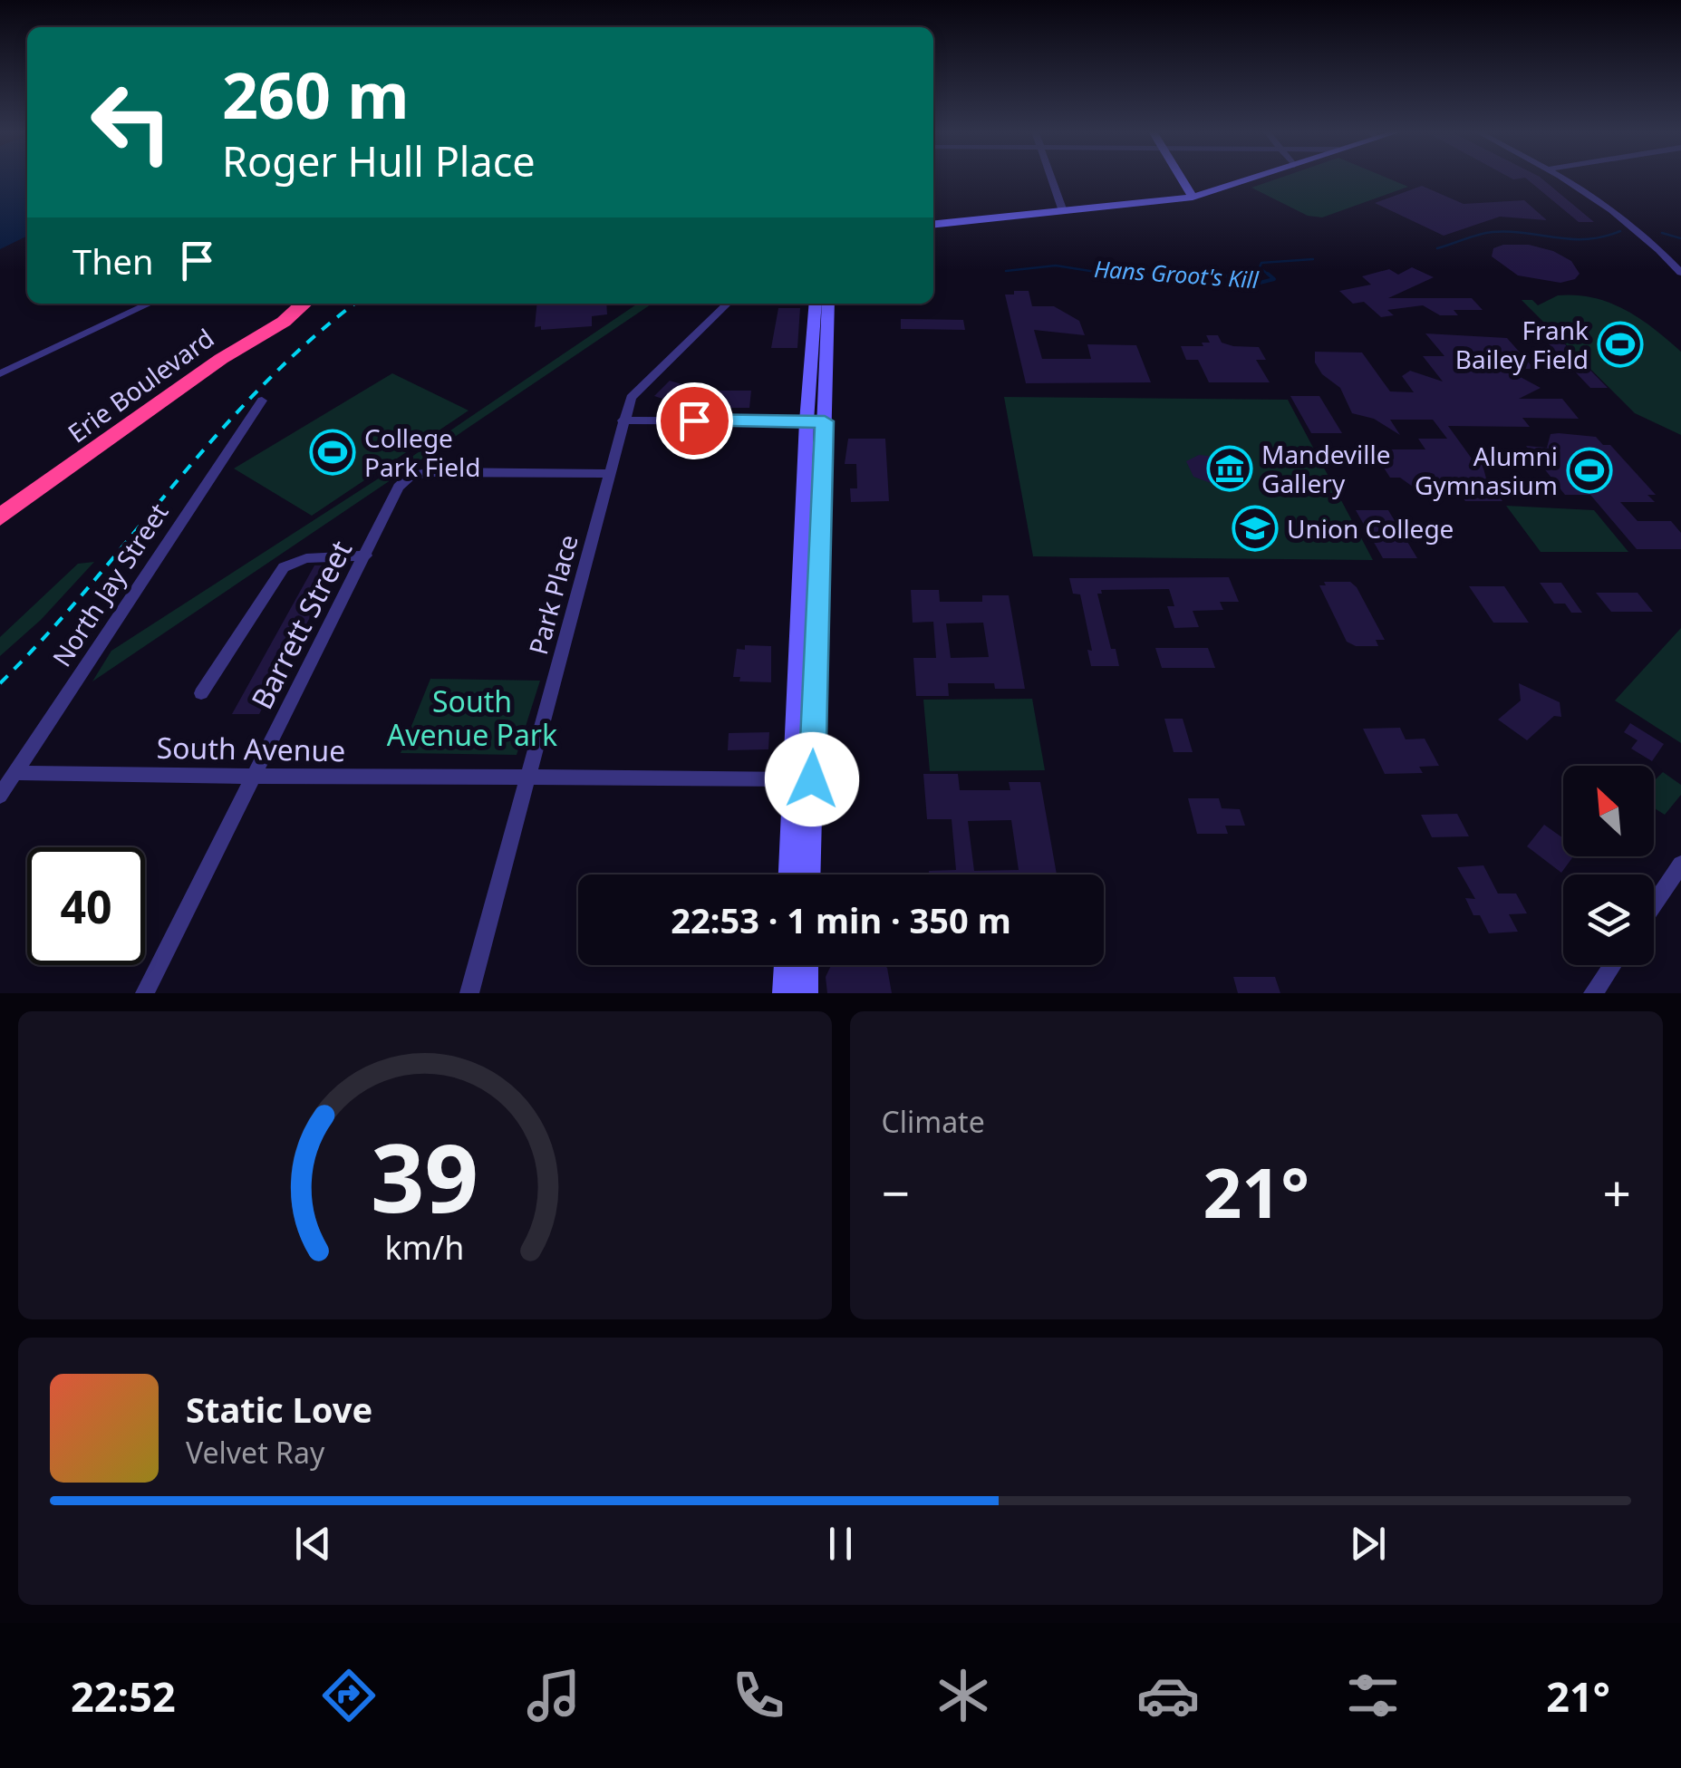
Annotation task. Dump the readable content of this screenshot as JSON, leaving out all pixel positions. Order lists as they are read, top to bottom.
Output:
{
  "streets": {
    "highway": ["Erie Boulevard"],
    "street": [
      "North Jay Street",
      "Park Place",
      "Barrett Street",
      "South Avenue"
    ]
  },
  "crossings": [
    ["North Jay Street", "South Avenue"],
    ["Park Place", "Barrett Street"],
    ["Park Place", "South Avenue"],
    ["Barrett Street", "South Avenue"]
  ],
  "water": ["Hans Groot's Kill"],
  "parks": ["South Avenue Park"],
  "places": {
    "sports": ["Frank Bailey Field", "College Park Field", "Alumni Gymnasium"],
    "museum": ["Mandeville Gallery"],
    "school or university": ["Union College"]
  },
  "north": "top left",
  "page": {
    "turn": ["260 m", "Roger Hull Place"],
    "then": "Then",
    "limit": "40",
    "trip": "22:53 · 1 min · 350 m",
    "tile": "Climate",
    "heat": ["−", "21°", "+"],
    "song": ["Static Love", "Velvet Ray"],
    "tabs": ["22:52", "21°"],
    "gauge": ["39", "km/h"]
  }
}
